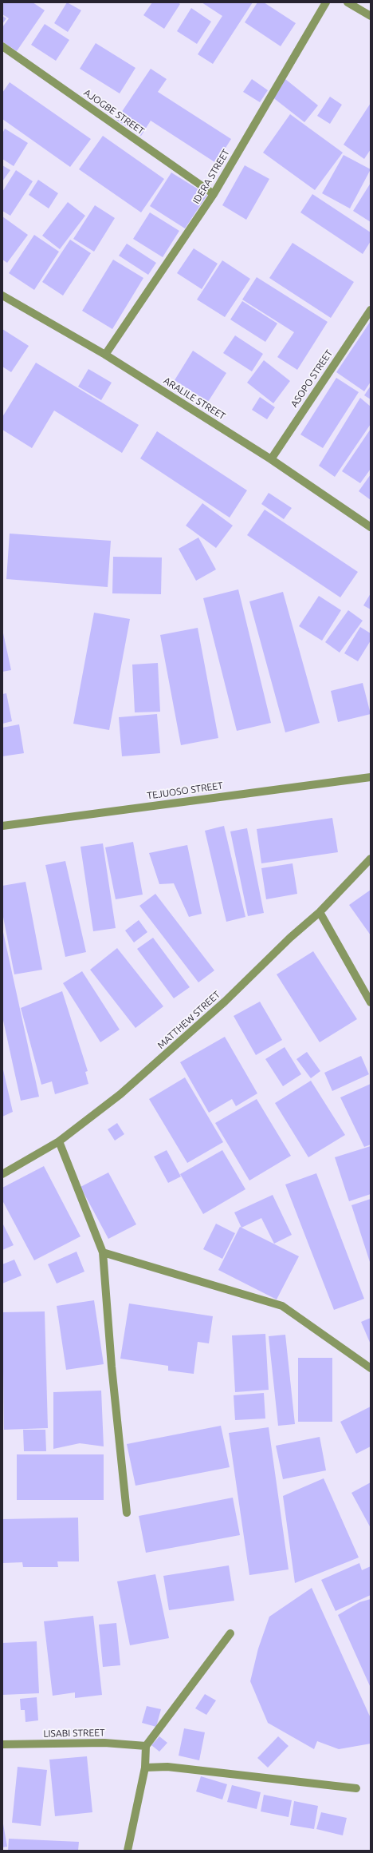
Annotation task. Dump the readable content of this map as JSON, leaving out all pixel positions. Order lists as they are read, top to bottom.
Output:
{
  "streets": {
    "street": [
      "AJOGBE STREET",
      "IDERA STREET",
      "ASOPO STREET",
      "ARALILE STREET",
      "TEJUOSO STREET",
      "MATTHEW STREET",
      "LISABI STREET"
    ]
  },
  "crossings": [
    ["AJOGBE STREET", "IDERA STREET"],
    ["IDERA STREET", "ARALILE STREET"],
    ["ASOPO STREET", "ARALILE STREET"]
  ]
}
